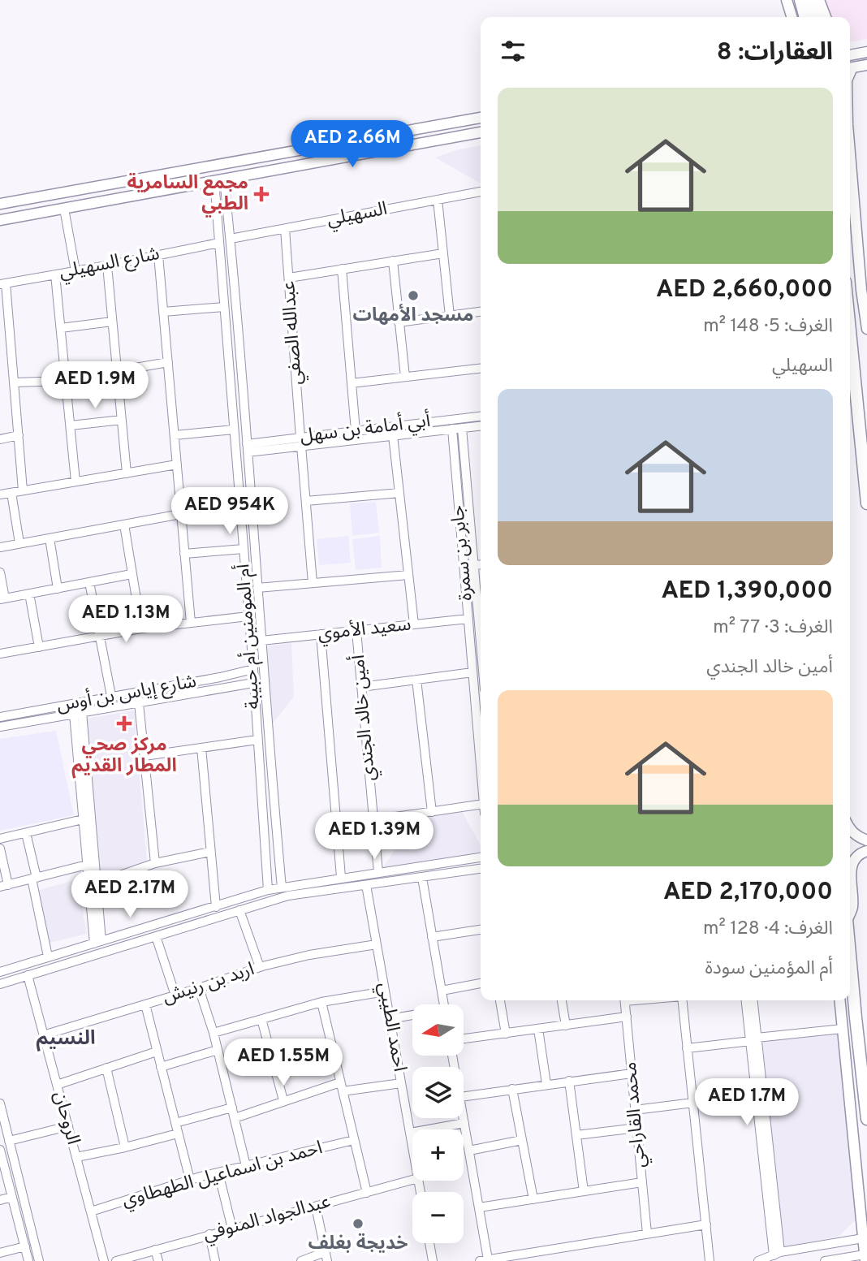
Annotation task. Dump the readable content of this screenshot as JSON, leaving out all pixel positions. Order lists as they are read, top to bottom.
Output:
{
  "streets": {
    "street": [
      "السهيلي",
      "شارع السهيلي",
      "عبدالله الصفي",
      "أبي أمامة بن سهل",
      "جابر بن سمرة",
      "سعيد الأموي",
      "أم المومنين أم حبيبة",
      "شارع إياس بن أوس",
      "أمين خالد الجندي",
      "اربد بن رنيش",
      "احمد الطيبي",
      "محمد القاراحي",
      "الروحان",
      "احمد بن اسماعيل الطهطاوي",
      "عبدالجواد المنوفي"
    ]
  },
  "crossings": [
    ["السهيلي", "عبدالله الصفي"],
    ["السهيلي", "أم المومنين أم حبيبة"],
    ["شارع السهيلي", "أم المومنين أم حبيبة"],
    ["عبدالله الصفي", "أبي أمامة بن سهل"],
    ["أبي أمامة بن سهل", "جابر بن سمرة"],
    ["أبي أمامة بن سهل", "أم المومنين أم حبيبة"],
    ["جابر بن سمرة", "سعيد الأموي"],
    ["سعيد الأموي", "أم المومنين أم حبيبة"],
    ["سعيد الأموي", "أمين خالد الجندي"],
    ["أم المومنين أم حبيبة", "شارع إياس بن أوس"],
    ["اربد بن رنيش", "احمد الطيبي"],
    ["اربد بن رنيش", "الروحان"],
    ["الروحان", "احمد بن اسماعيل الطهطاوي"]
  ],
  "districts": ["النسيم"],
  "places": {
    "health": ["مجمع السامرية الطبي", "مركز صحي المطار القديم"],
    "other": ["مسجد الأمهات", "خديجة بغلف"]
  },
  "north": "left",
  "page": {
    "heading": "العقارات: 8",
    "list": [
      {
        "name": "AED 2,660,000",
        "note": "الغرف: 5 · 148 m² · السهيلي"
      },
      {
        "name": "AED 1,390,000",
        "note": "الغرف: 3 · 77 m² · أمين خالد الجندي"
      },
      {
        "name": "AED 2,170,000",
        "note": "الغرف: 4 · 128 m² · أم المؤمنين سودة"
      }
    ],
    "price": [
      "AED 2.66M",
      "AED 1.9M",
      "AED 954K",
      "AED 1.13M",
      "AED 1.39M",
      "AED 2.17M",
      "AED 1.55M",
      "AED 1.7M"
    ],
    "map_buttons": ["+", "−"]
  }
}
